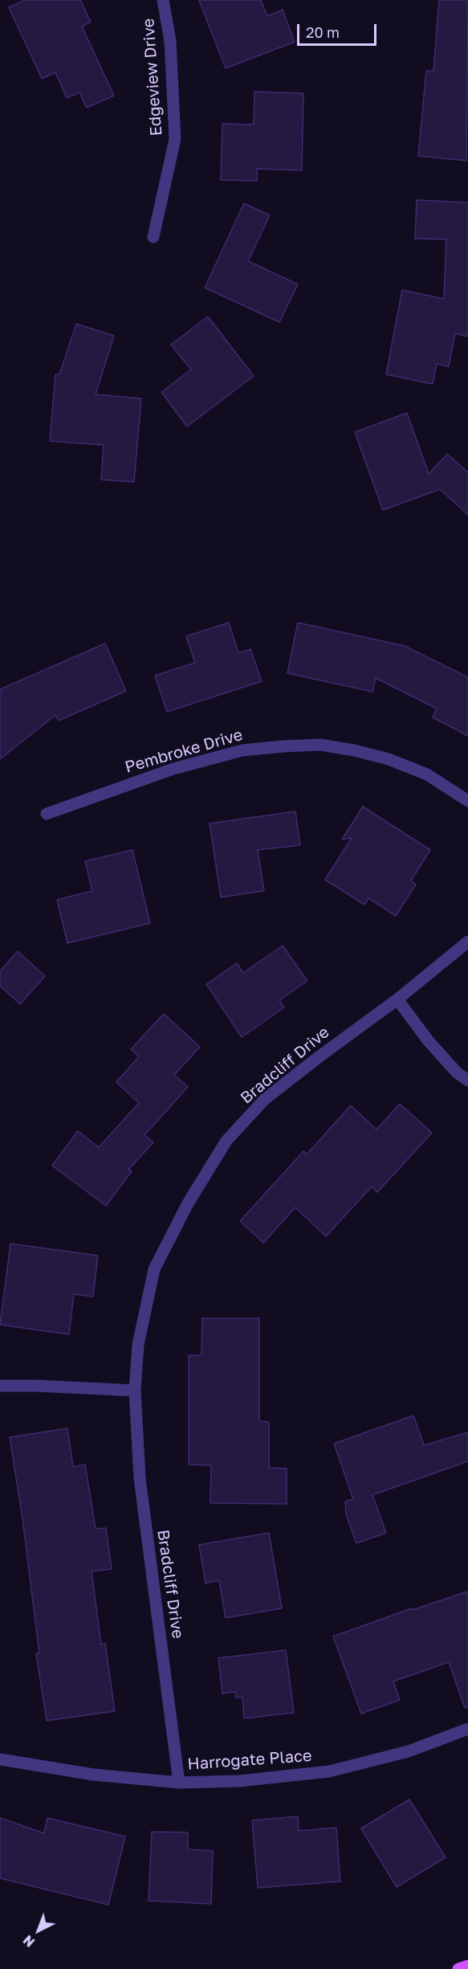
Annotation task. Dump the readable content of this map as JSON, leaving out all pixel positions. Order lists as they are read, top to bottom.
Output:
{
  "streets": {
    "street": [
      "Edgeview Drive",
      "Pembroke Drive",
      "Bradcliff Drive",
      "Harrogate Place"
    ]
  },
  "crossings": [
    ["Bradcliff Drive", "Harrogate Place"]
  ],
  "scale_bar": "20 m",
  "north": "bottom left"
}
